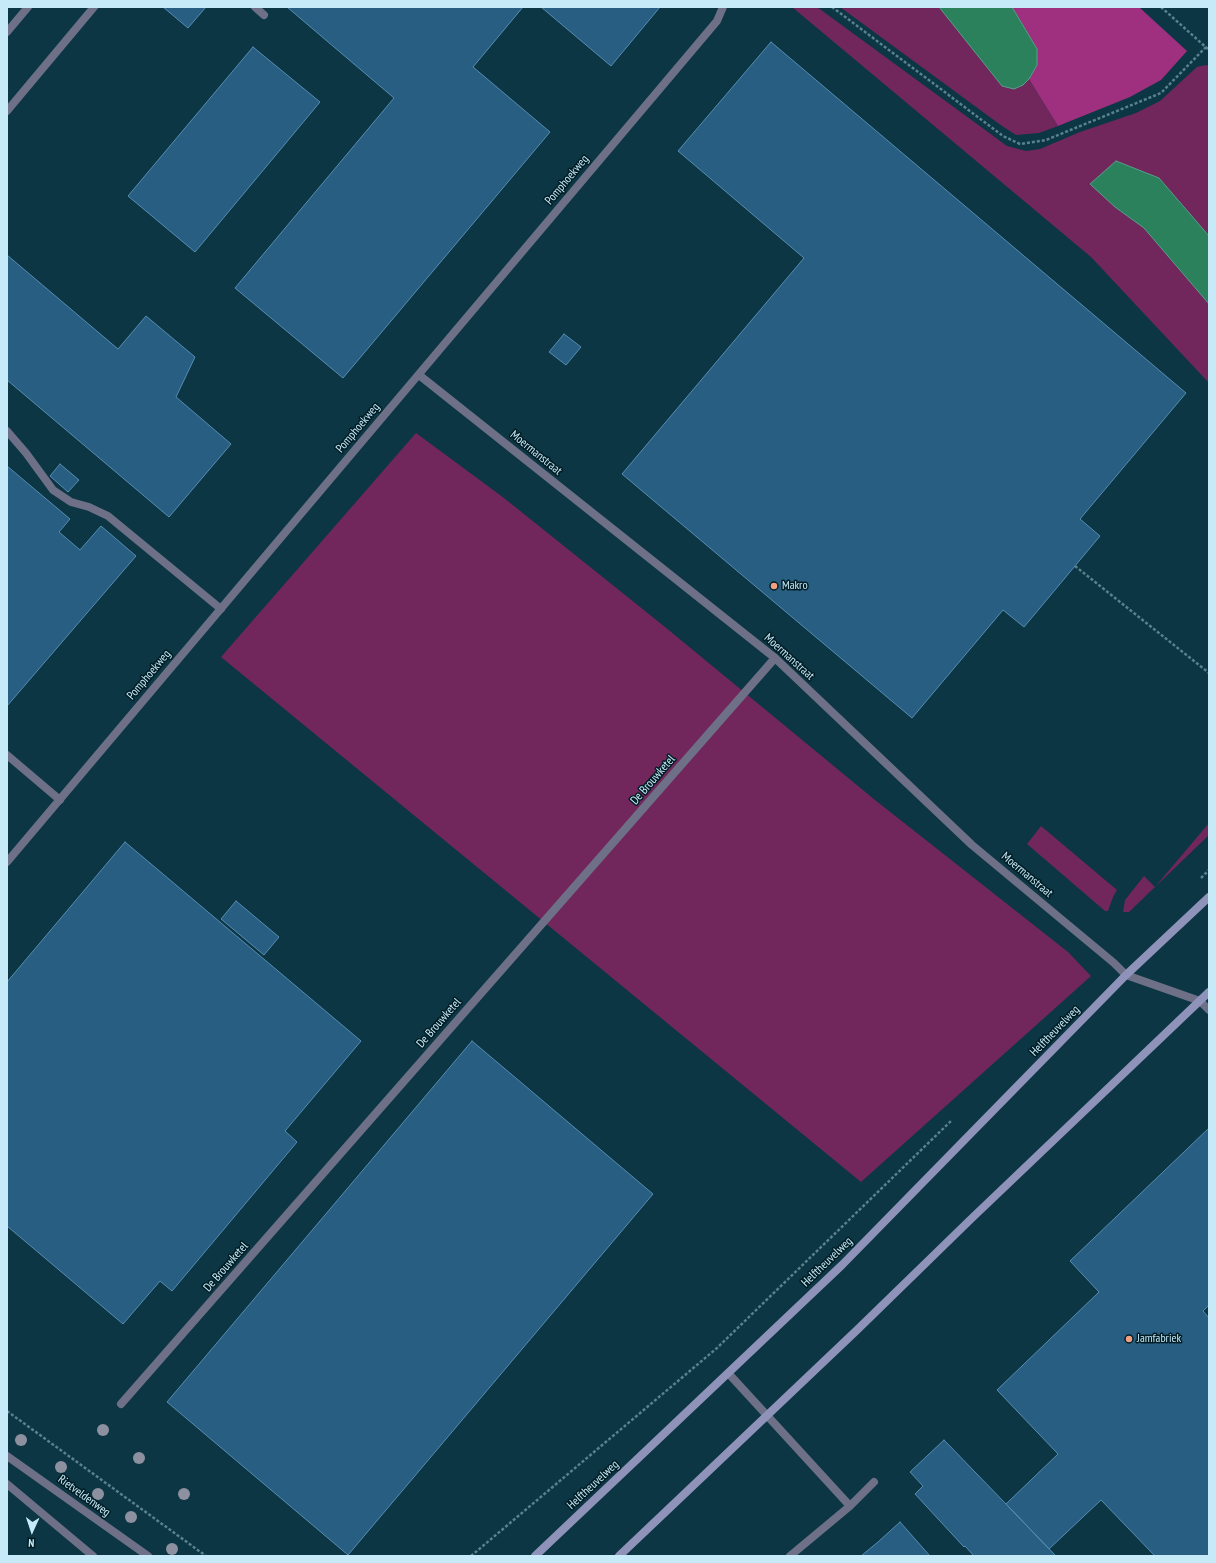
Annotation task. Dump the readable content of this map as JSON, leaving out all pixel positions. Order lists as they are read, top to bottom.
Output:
{
  "streets": {
    "main road": ["Helftheuvelweg"],
    "street": [
      "Pomphoekweg",
      "Moermanstraat",
      "De Brouwketel",
      "Rietveldenweg"
    ]
  },
  "crossings": [
    ["Pomphoekweg", "Moermanstraat"],
    ["Moermanstraat", "De Brouwketel"],
    ["Moermanstraat", "Helftheuvelweg"]
  ],
  "places": ["Makro", "Jamfabriek"],
  "north": "bottom"
}
